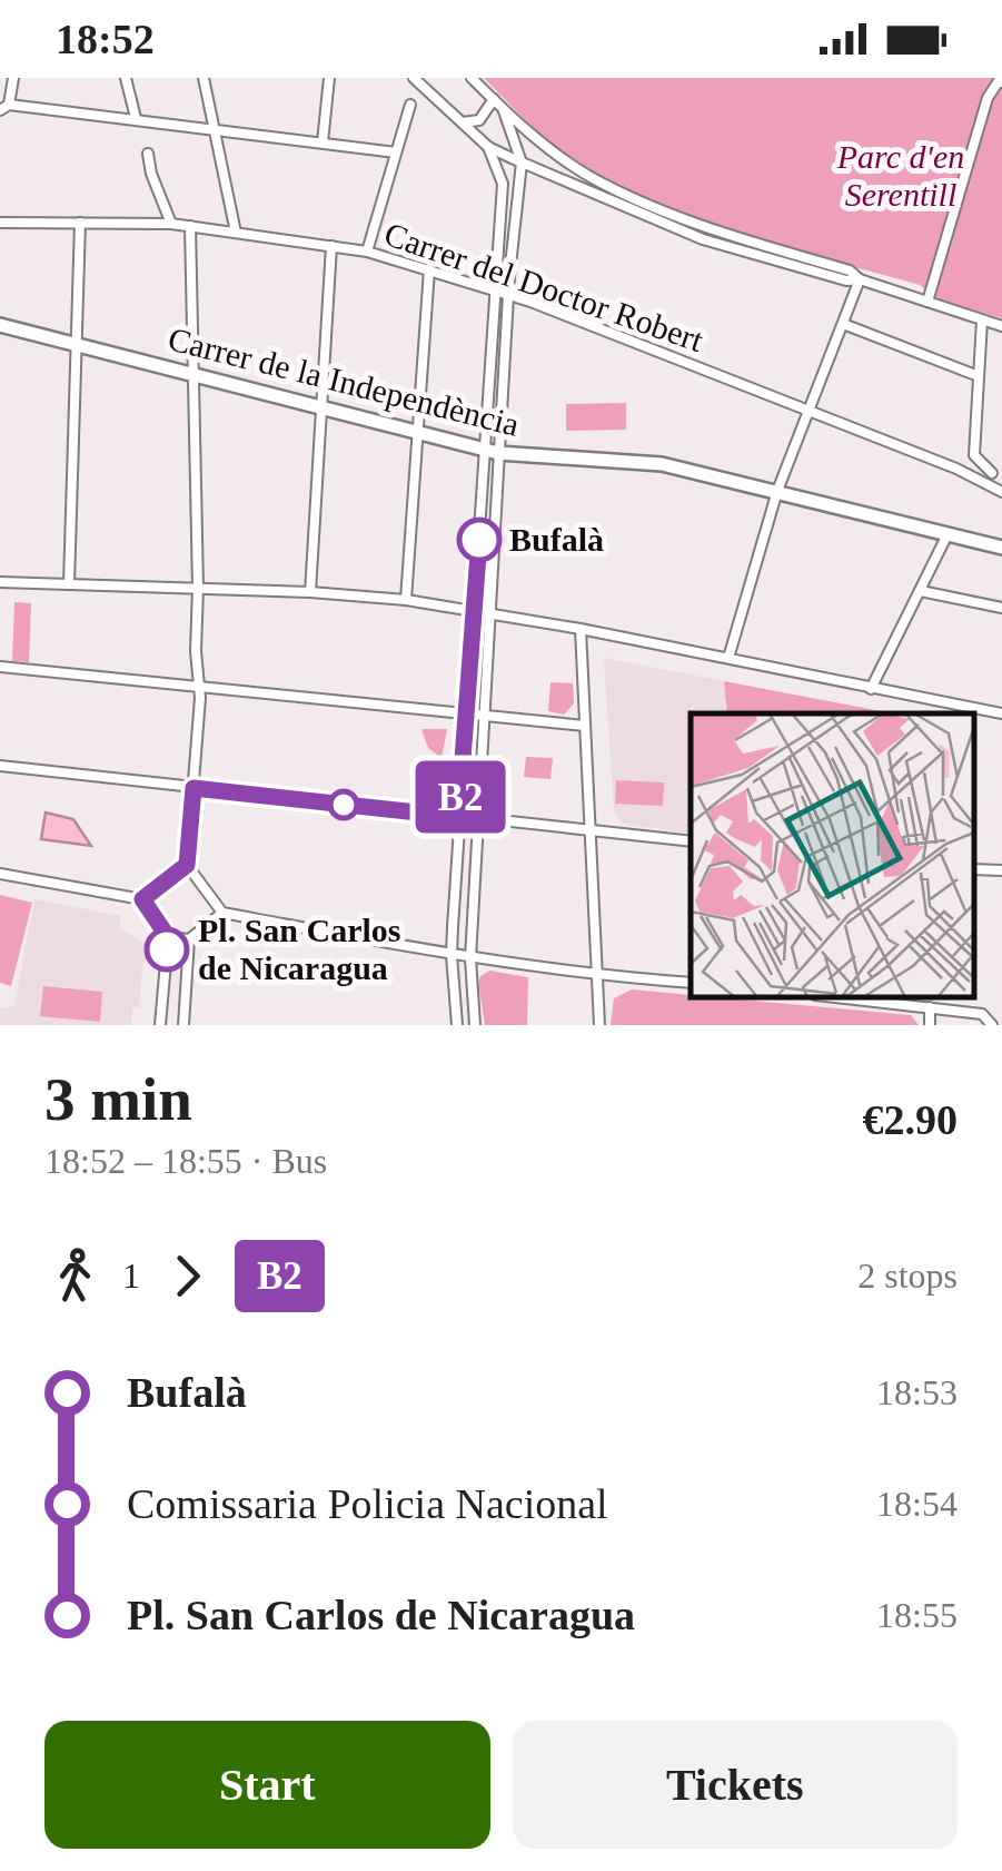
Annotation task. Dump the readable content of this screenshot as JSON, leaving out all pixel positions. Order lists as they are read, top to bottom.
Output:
{
  "streets": {
    "street": ["Carrer del Doctor Robert", "Carrer de la Independència"]
  },
  "parks": ["Parc d'en Serentill"],
  "places": ["Bufalà", "Pl. San Carlos de Nicaragua"],
  "lines": ["bus line B2"],
  "page": {
    "status": "18:52",
    "on_map": "B2",
    "heading": ["3 min", "18:52 – 18:55 · Bus", "€2.90"],
    "legs": ["1", "B2", "2 stops"],
    "list": [
      {
        "name": "Bufalà",
        "value": "18:53"
      },
      {
        "name": "Comissaria Policia Nacional",
        "value": "18:54"
      },
      {
        "name": "Pl. San Carlos de Nicaragua",
        "value": "18:55"
      }
    ],
    "buttons": ["Start", "Tickets"]
  }
}
